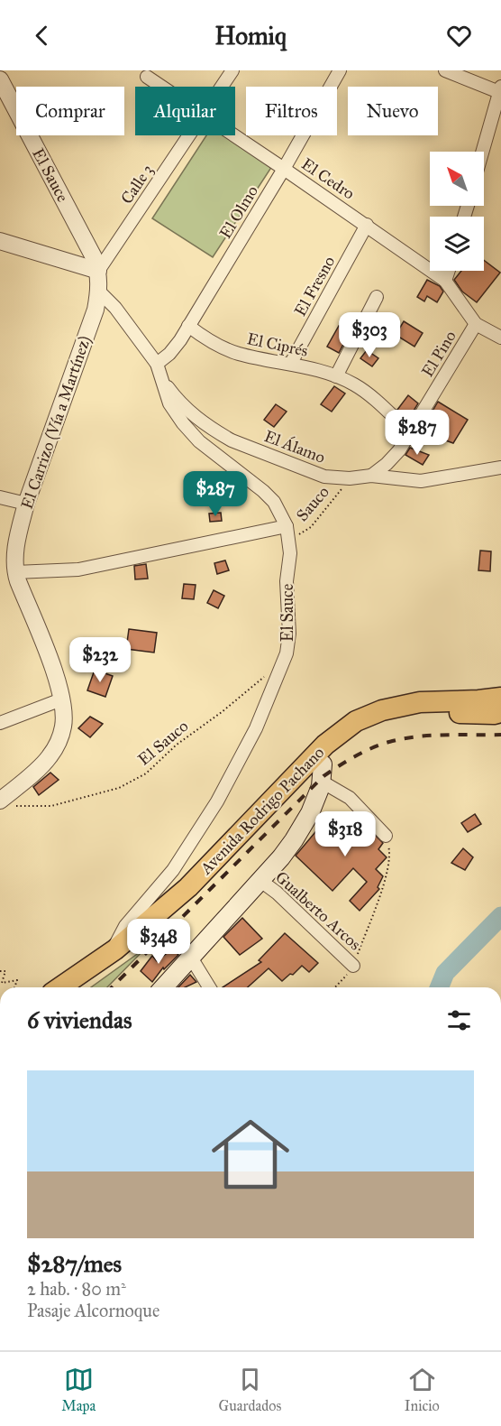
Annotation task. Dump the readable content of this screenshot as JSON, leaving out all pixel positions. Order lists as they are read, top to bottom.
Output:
{
  "streets": {
    "main road": ["Avenida Rodrigo Pachano"],
    "street": [
      "El Sauce",
      "El Cedro",
      "Calle 3",
      "El Olmo",
      "El Fresno",
      "El Ciprés",
      "El Pino",
      "El Carrizo (Vía a Martínez)",
      "El Álamo",
      "Gualberto Arcos"
    ],
    "path": ["Sauco", "El Sauco"]
  },
  "crossings": [
    ["El Sauce", "Calle 3"],
    ["El Sauce", "El Carrizo (Vía a Martínez)"],
    ["El Sauce", "Sauco"],
    ["El Sauce", "Avenida Rodrigo Pachano"],
    ["El Cedro", "El Olmo"],
    ["El Cedro", "El Fresno"],
    ["El Cedro", "El Pino"],
    ["Calle 3", "El Carrizo (Vía a Martínez)"],
    ["El Olmo", "El Ciprés"],
    ["El Fresno", "El Ciprés"],
    ["El Ciprés", "El Pino"],
    ["El Pino", "El Álamo"],
    ["El Carrizo (Vía a Martínez)", "El Sauco"],
    ["El Álamo", "Sauco"]
  ],
  "north": "top left",
  "page": {
    "header": "Homiq",
    "chip": [
      "Comprar",
      "Alquilar",
      "Filtros",
      "Nuevo"
    ],
    "price": [
      "$303",
      "$287",
      "$287",
      "$232",
      "$318",
      "$348"
    ],
    "heading": "6 viviendas",
    "list": [
      {
        "name": "$287/mes",
        "note": "2 hab. · 80 m² · Pasaje Alcornoque"
      }
    ],
    "tabs": ["Mapa", "Guardados", "Inicio"]
  }
}
